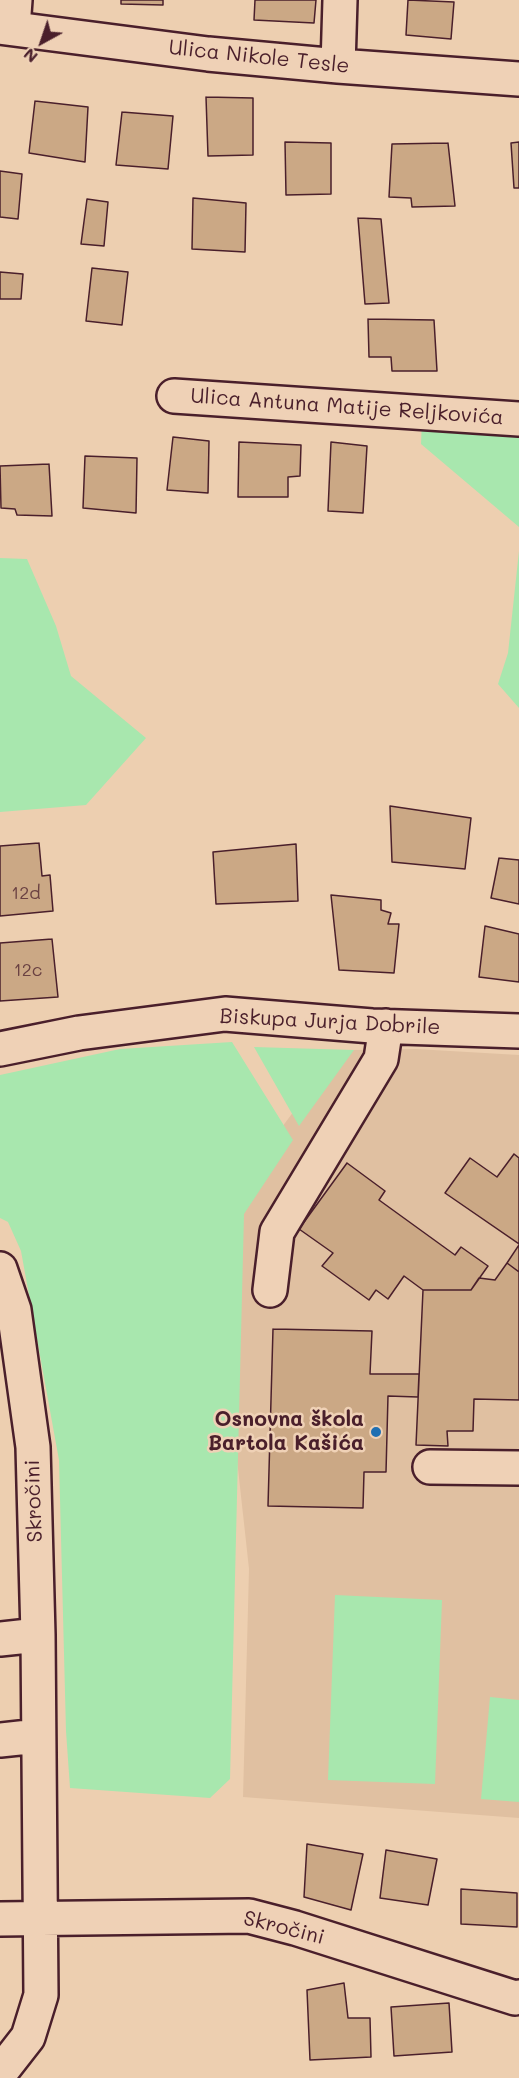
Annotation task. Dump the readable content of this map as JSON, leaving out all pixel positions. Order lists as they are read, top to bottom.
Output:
{
  "streets": {
    "street": [
      "Ulica Nikole Tesle",
      "Ulica Antuna Matije Reljkovića",
      "Biskupa Jurja Dobrile",
      "Skročini"
    ]
  },
  "places": ["Osnovna škola Bartola Kašića"],
  "house_numbers": ["12d", "12c"],
  "north": "bottom left"
}
